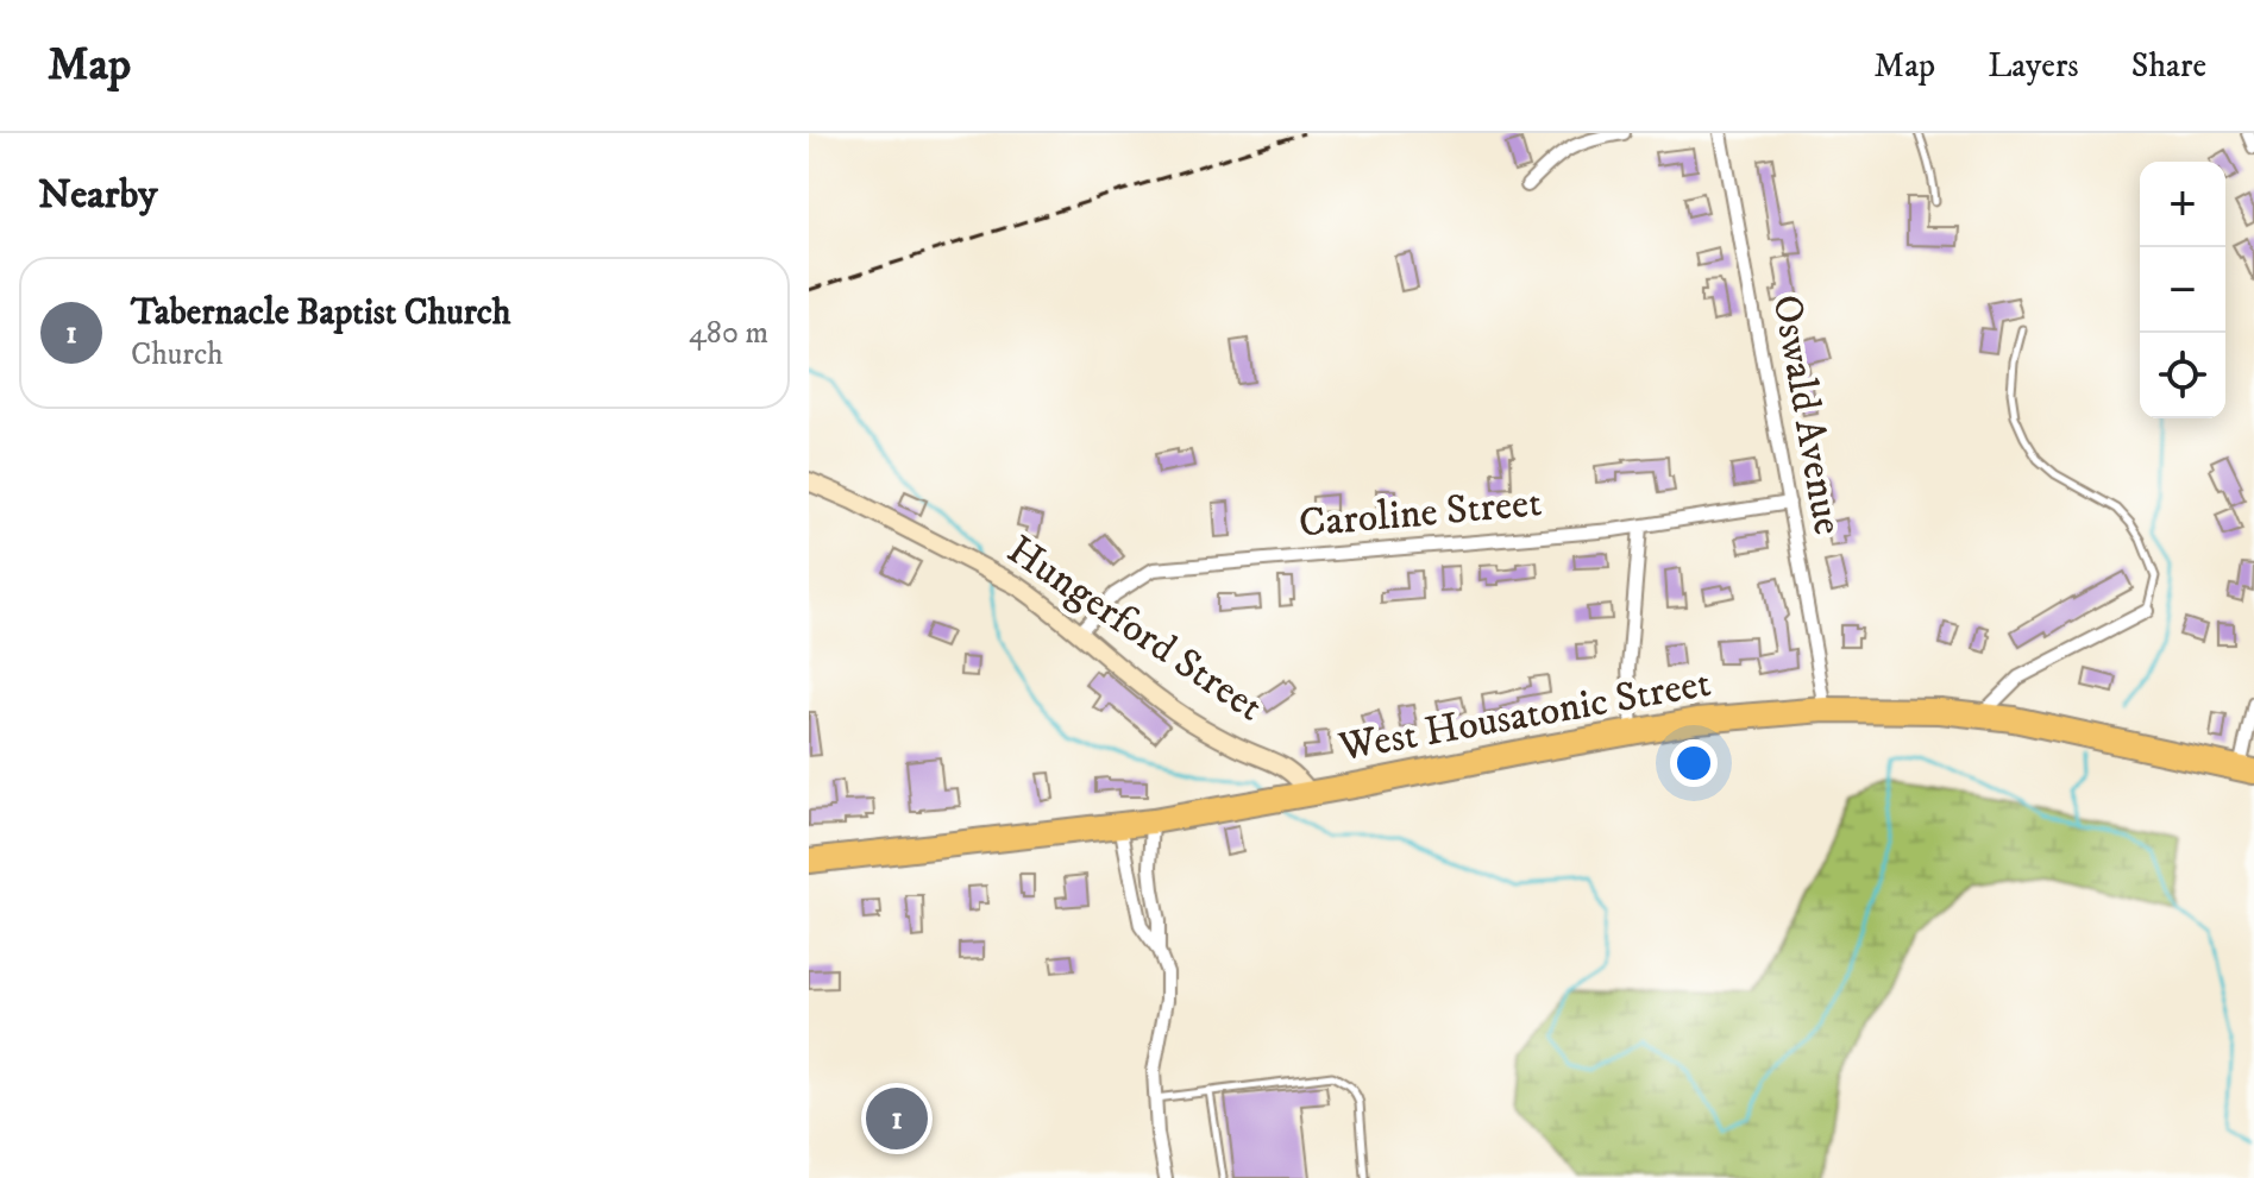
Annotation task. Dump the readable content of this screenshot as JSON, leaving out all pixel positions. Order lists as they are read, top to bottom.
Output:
{
  "streets": {
    "highway": ["West Housatonic Street"],
    "street": ["Oswald Avenue", "Caroline Street", "Hungerford Street"]
  },
  "crossings": [
    ["Oswald Avenue", "Caroline Street"],
    ["Oswald Avenue", "West Housatonic Street"],
    ["Caroline Street", "Hungerford Street"],
    ["Hungerford Street", "West Housatonic Street"]
  ],
  "page": {
    "header": "Map",
    "nav": ["Map", "Layers", "Share"],
    "heading": "Nearby",
    "map_buttons": ["+", "−"],
    "list": [
      {
        "mark": "1",
        "name": "Tabernacle Baptist Church",
        "note": "Church",
        "value": "480 m"
      }
    ],
    "pins": "1"
  }
}
